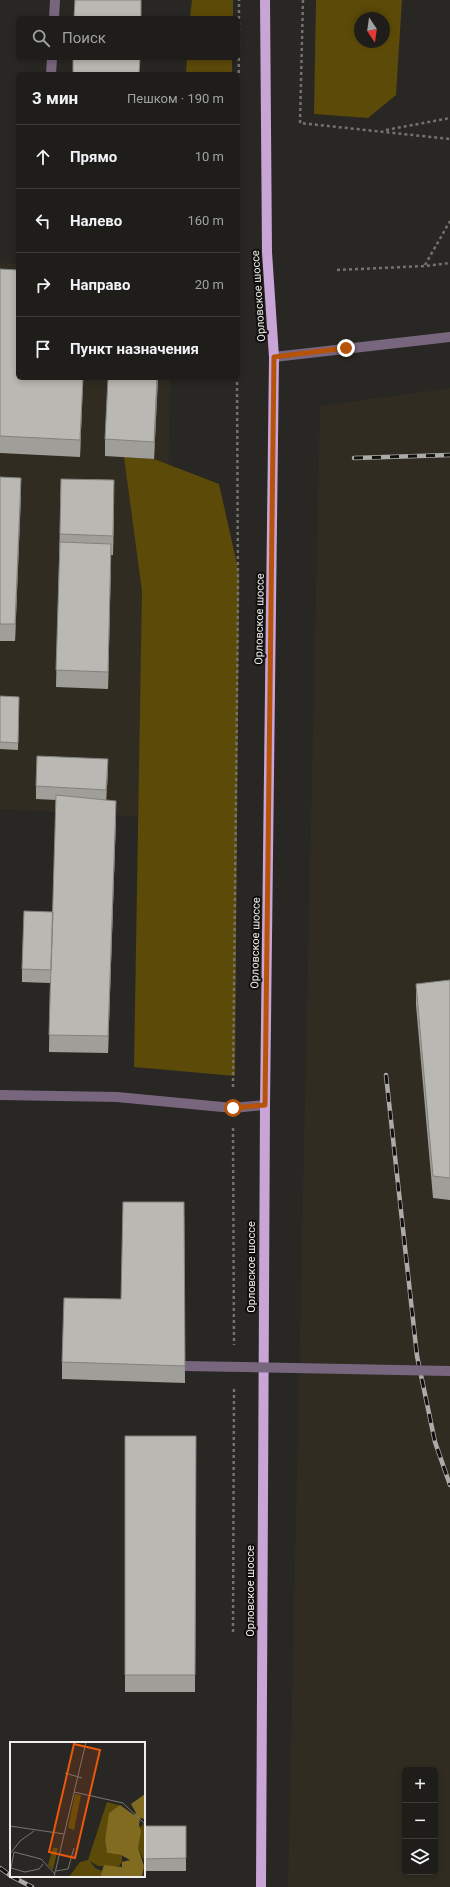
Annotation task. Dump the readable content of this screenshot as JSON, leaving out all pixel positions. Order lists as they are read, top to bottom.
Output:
{
  "streets": {
    "main road": ["Орловское шоссе"]
  },
  "north": "bottom",
  "page": {
    "search": "Поиск",
    "heading": ["3 мин", "Пешком · 190 m"],
    "list": [
      ["Прямо", "10 m"],
      ["Налево", "160 m"],
      ["Направо", "20 m"],
      "Пункт назначения"
    ],
    "map_buttons": ["+", "−"]
  }
}
